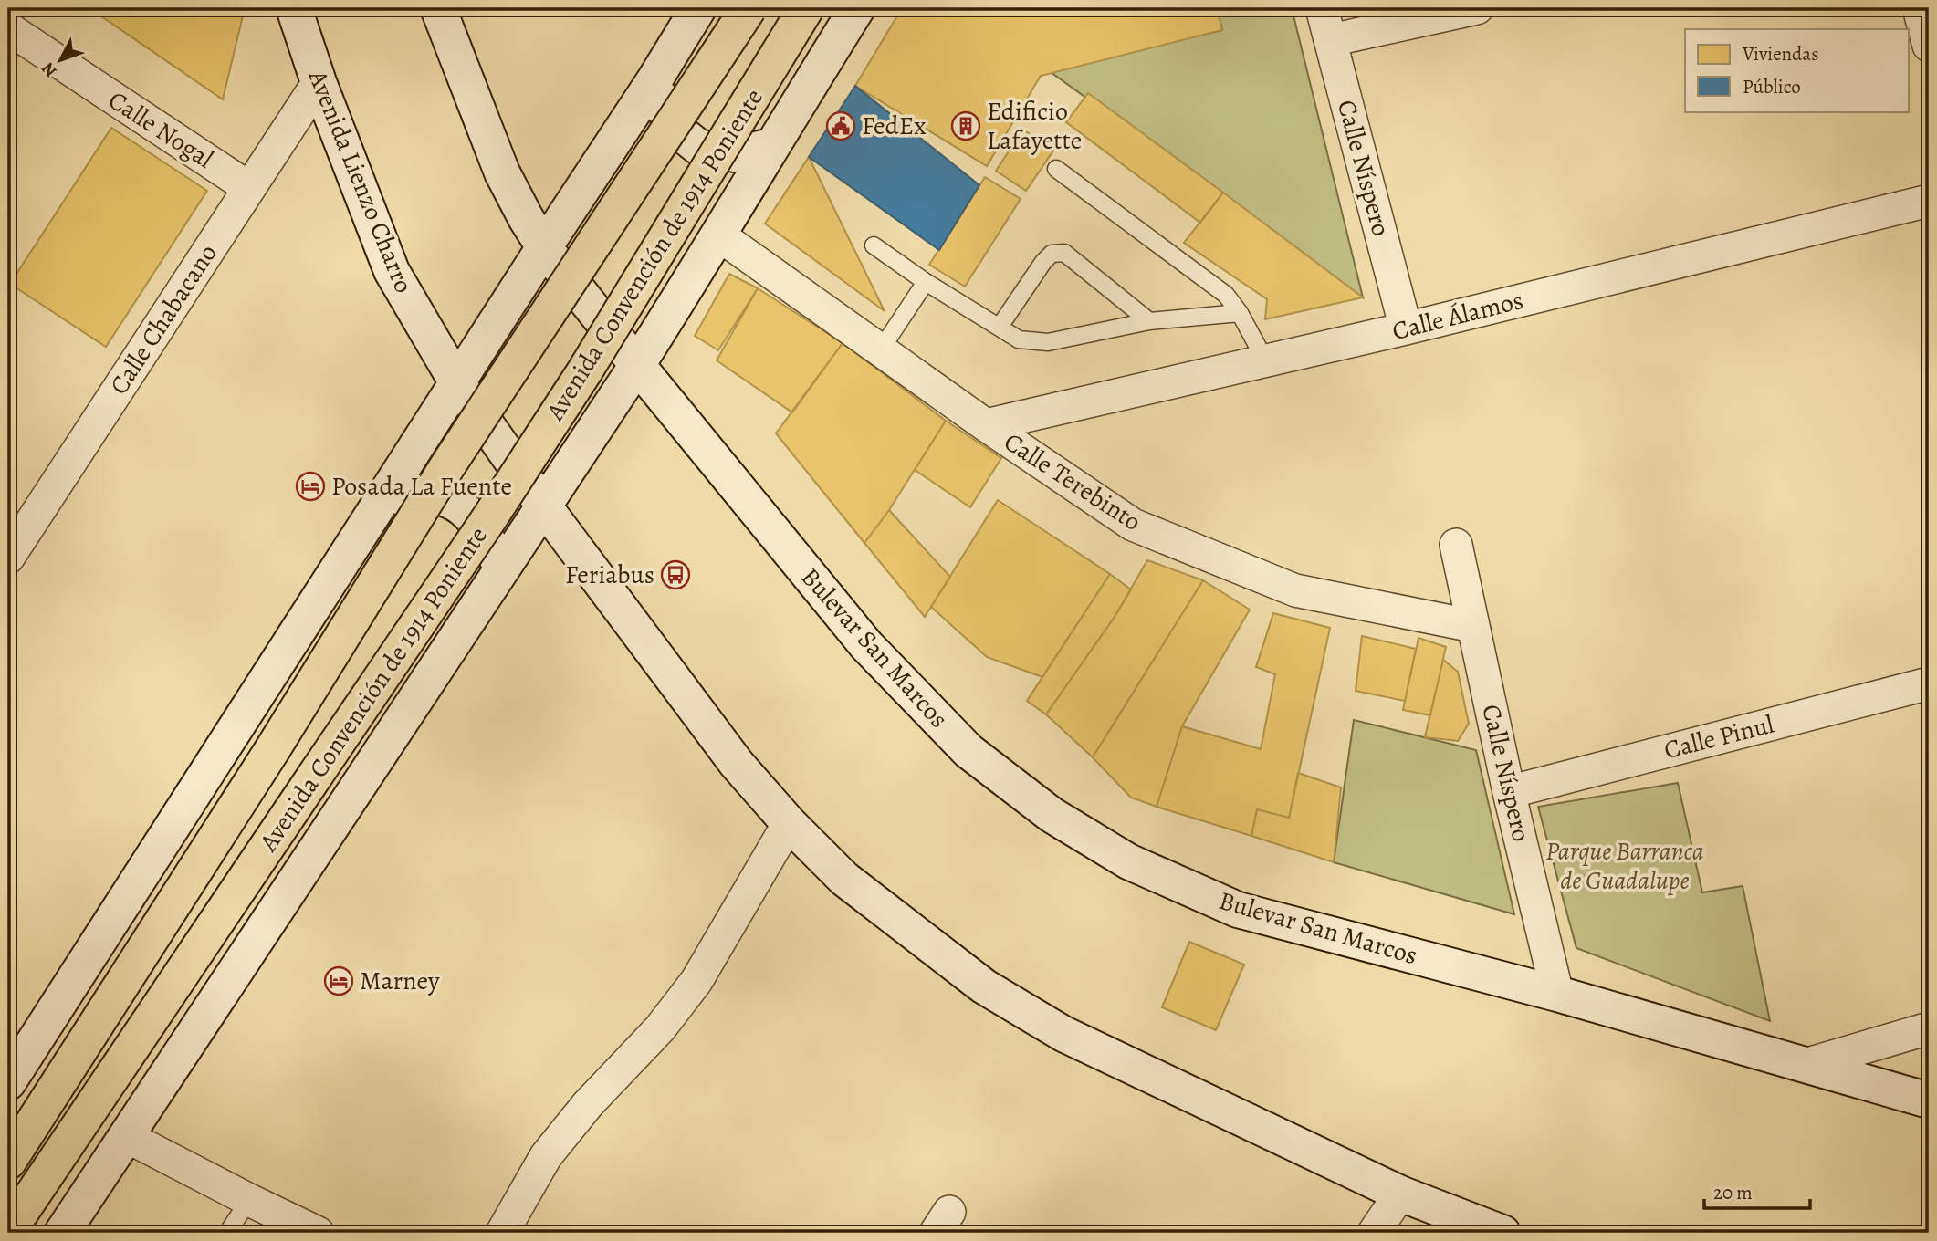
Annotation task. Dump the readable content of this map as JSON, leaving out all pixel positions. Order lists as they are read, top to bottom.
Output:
{
  "streets": {
    "main road": ["Avenida Convención de 1914 Poniente"],
    "street": [
      "Calle Nogal",
      "Calle Níspero",
      "Avenida Lienzo Charro",
      "Calle Álamos",
      "Calle Chabacano",
      "Calle Terebinto",
      "Bulevar San Marcos",
      "Calle Pinul"
    ]
  },
  "crossings": [
    ["Calle Nogal", "Calle Chabacano"],
    ["Calle Níspero", "Calle Álamos"],
    ["Calle Níspero", "Calle Terebinto"],
    ["Calle Níspero", "Bulevar San Marcos"],
    ["Calle Níspero", "Calle Pinul"],
    ["Avenida Lienzo Charro", "Calle Chabacano"],
    ["Avenida Convención de 1914 Poniente", "Calle Terebinto"],
    ["Avenida Convención de 1914 Poniente", "Bulevar San Marcos"],
    ["Calle Álamos", "Calle Terebinto"]
  ],
  "parks": ["Parque Barranca de Guadalupe"],
  "places": {
    "public building": ["FedEx"],
    "building": ["Edificio Lafayette"],
    "hotel": ["Posada La Fuente", "Marney"],
    "bus stop": ["Feriabus"]
  },
  "legend": ["Viviendas", "Público"],
  "scale_bar": "20 m",
  "north": "bottom left"
}
